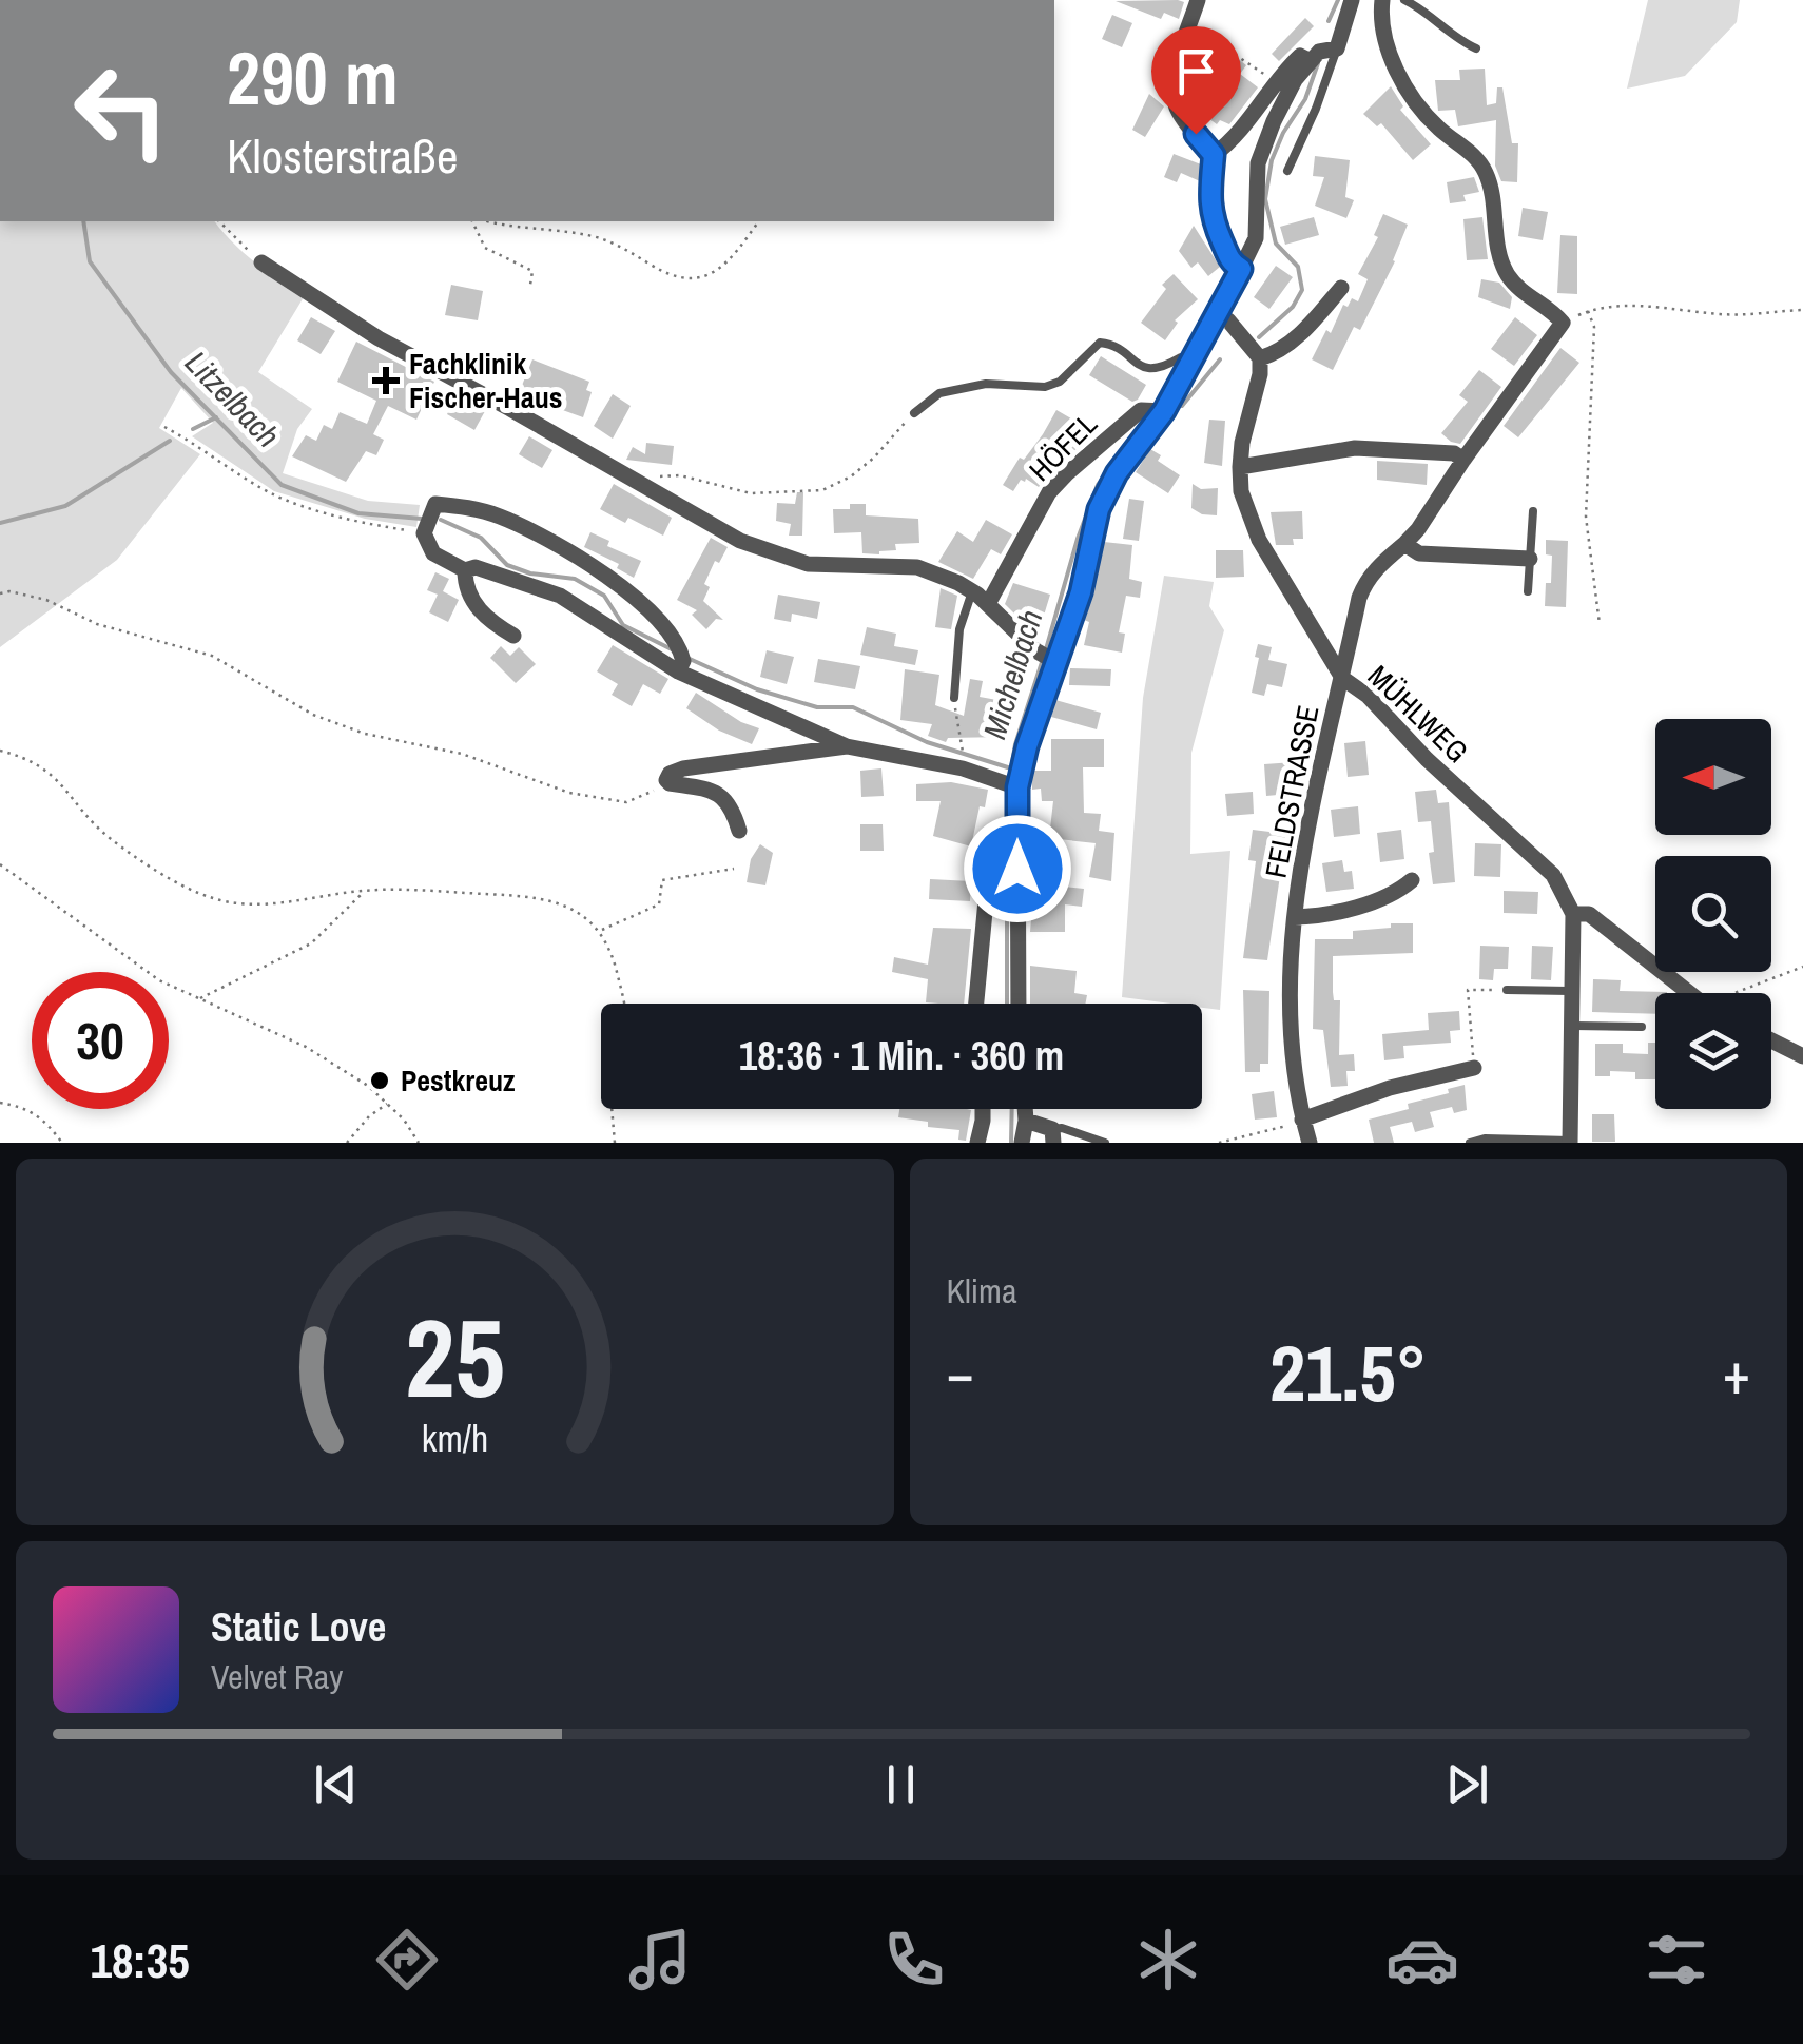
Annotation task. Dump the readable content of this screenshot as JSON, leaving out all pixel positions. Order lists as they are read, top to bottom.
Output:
{
  "streets": {
    "street": ["HÖFEL", "MÜHLWEG", "FELDSTRASSE"]
  },
  "crossings": [
    ["MÜHLWEG", "FELDSTRASSE"]
  ],
  "water": ["Litzelbach", "Michelbach"],
  "places": {
    "health": ["Fachklinik Fischer-Haus"],
    "other": ["Pestkreuz"]
  },
  "north": "left",
  "page": {
    "turn": ["290 m", "Klosterstraße"],
    "limit": "30",
    "trip": "18:36 · 1 Min. · 360 m",
    "tile": "Klima",
    "heat": ["−", "21.5°", "+"],
    "song": ["Static Love", "Velvet Ray"],
    "tabs": "18:35",
    "gauge": ["25", "km/h"]
  }
}
